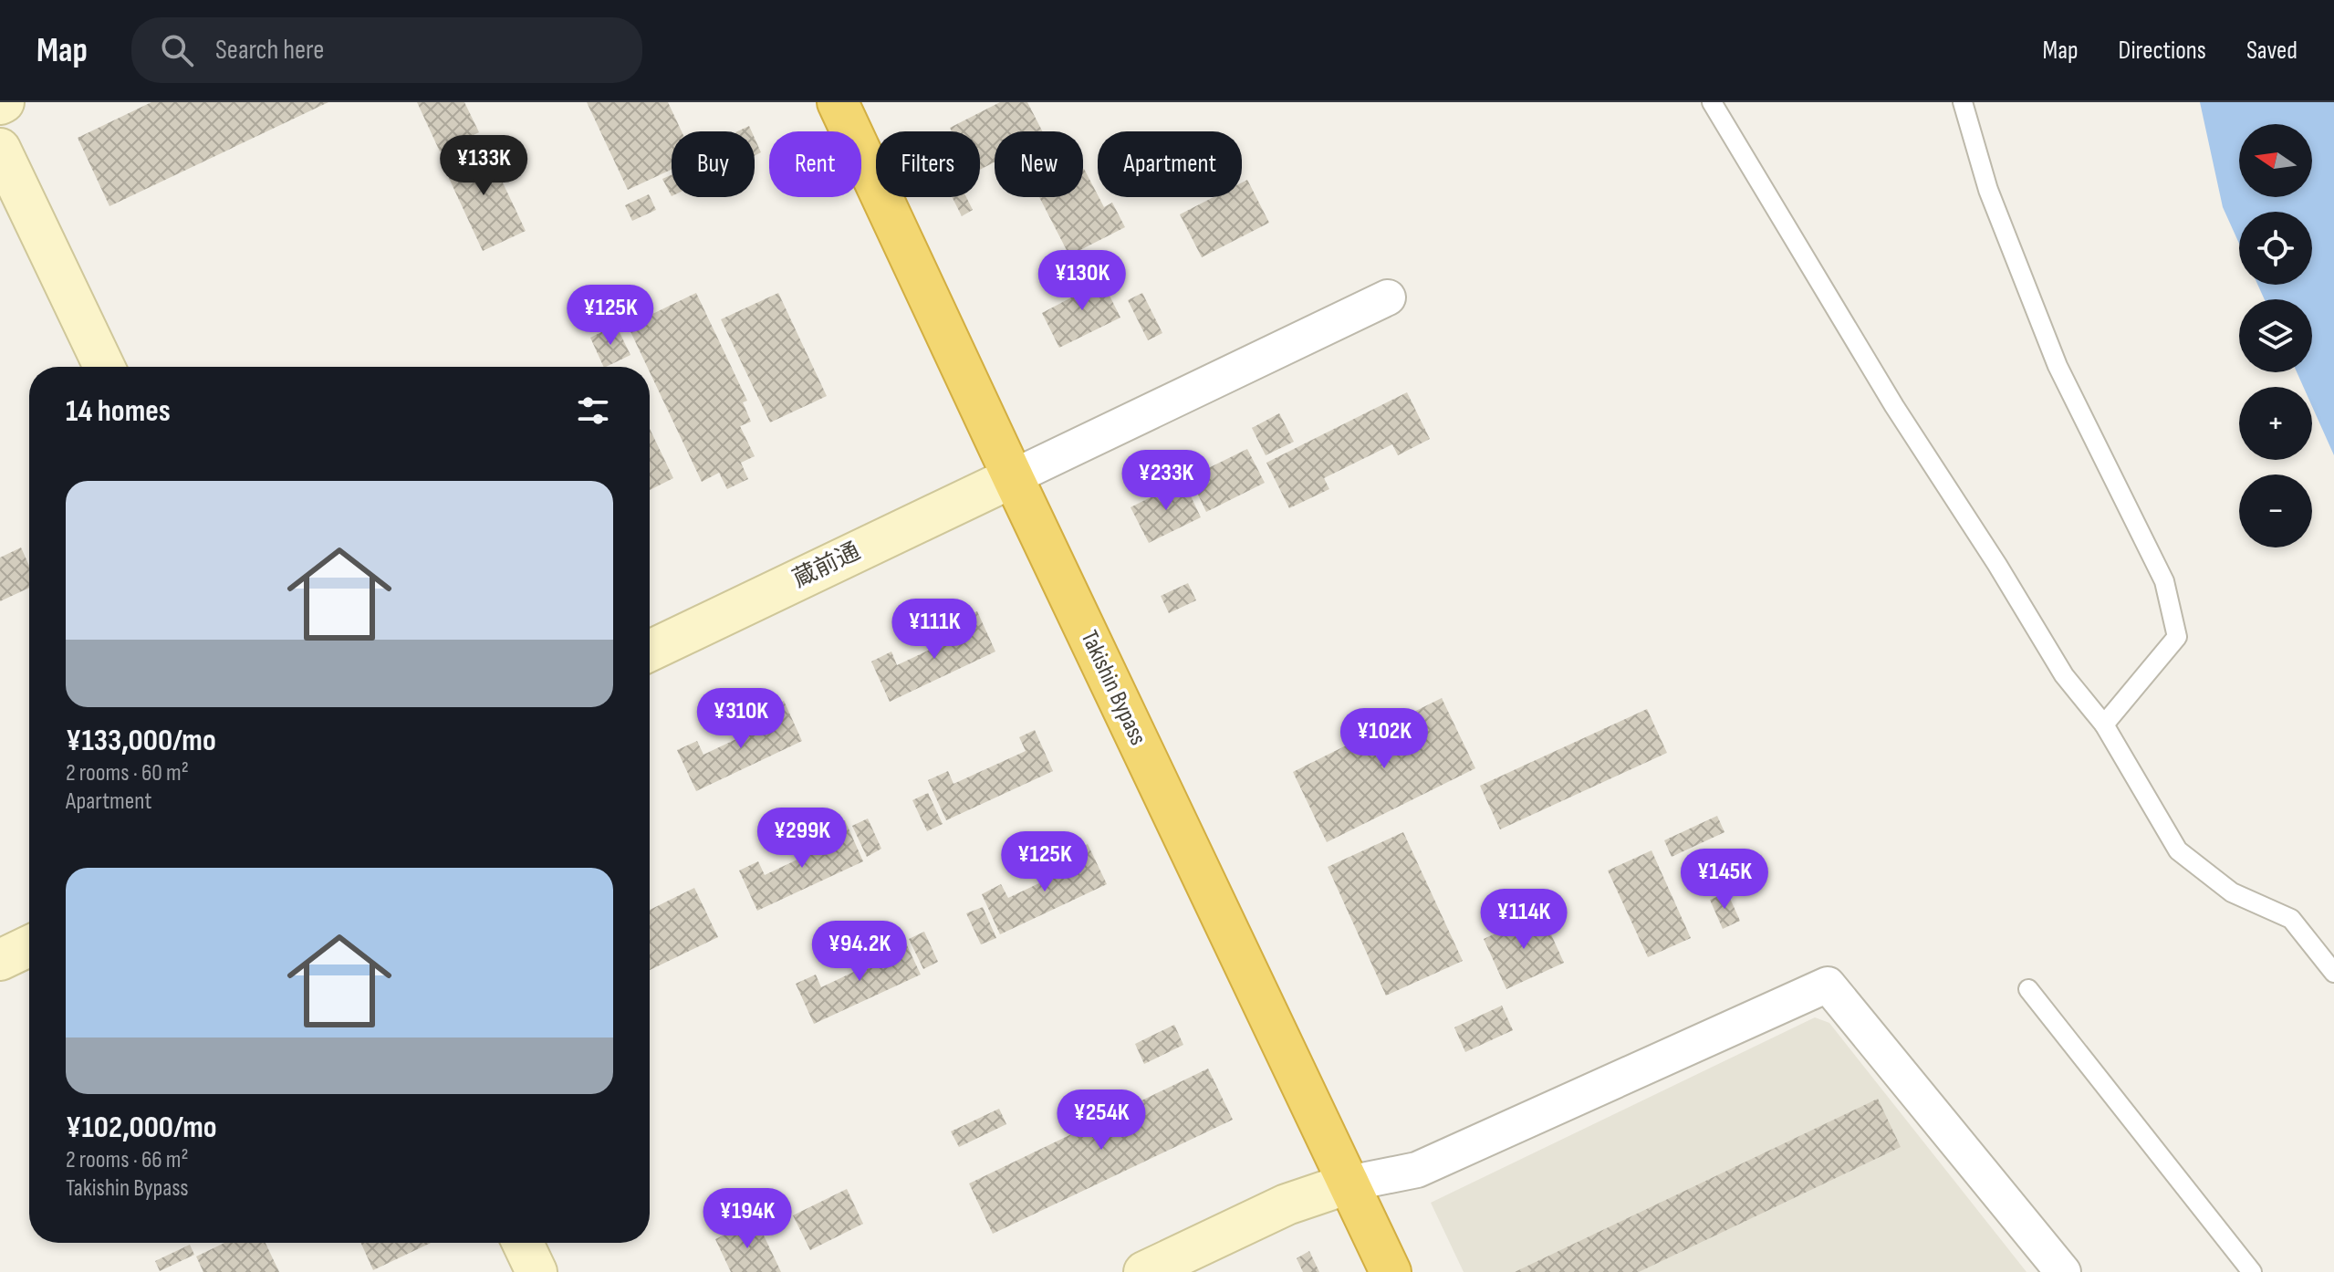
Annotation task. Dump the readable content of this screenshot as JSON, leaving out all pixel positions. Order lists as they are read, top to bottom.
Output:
{
  "streets": {
    "highway": ["Takishin Bypass"],
    "street": ["蔵前通"]
  },
  "crossings": [
    ["蔵前通", "Takishin Bypass"]
  ],
  "north": "left",
  "page": {
    "header": "Map",
    "search": "Search here",
    "nav": ["Map", "Directions", "Saved"],
    "map_buttons": ["+", "−"],
    "chip": [
      "Buy",
      "Rent",
      "Filters",
      "New",
      "Apartment"
    ],
    "price": [
      "¥133K",
      "¥130K",
      "¥125K",
      "¥233K",
      "¥111K",
      "¥310K",
      "¥102K",
      "¥299K",
      "¥125K",
      "¥145K",
      "¥114K",
      "¥94.2K",
      "¥254K",
      "¥194K"
    ],
    "heading": "14 homes",
    "list": [
      {
        "name": "¥133,000/mo",
        "note": "2 rooms · 60 m² · Apartment"
      },
      {
        "name": "¥102,000/mo",
        "note": "2 rooms · 66 m² · Takishin Bypass"
      }
    ]
  }
}
